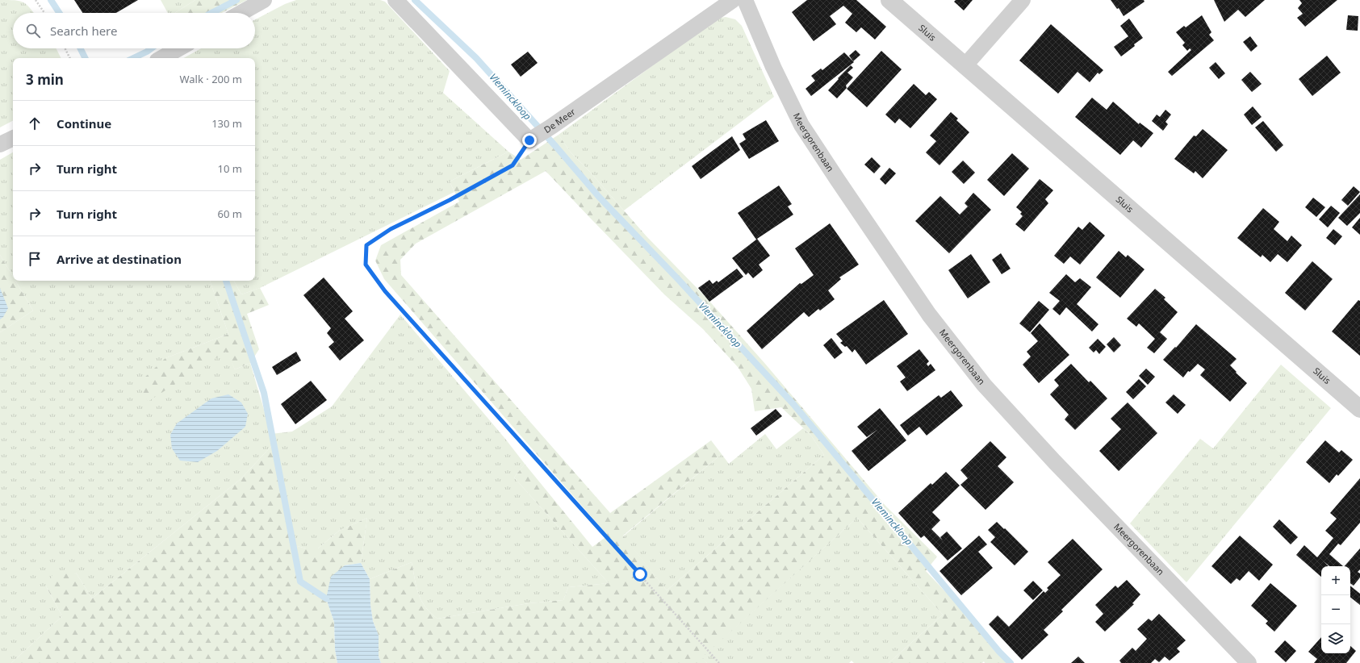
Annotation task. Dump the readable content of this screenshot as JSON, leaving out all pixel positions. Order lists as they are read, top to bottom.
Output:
{
  "streets": {
    "street": ["Sluis", "De Meer", "Meergorenbaan"]
  },
  "water": ["Vleminckloop"],
  "page": {
    "search": "Search here",
    "heading": ["3 min", "Walk · 200 m"],
    "list": [
      ["Continue", "130 m"],
      ["Turn right", "10 m"],
      ["Turn right", "60 m"],
      "Arrive at destination"
    ],
    "map_buttons": ["+", "−"]
  }
}
